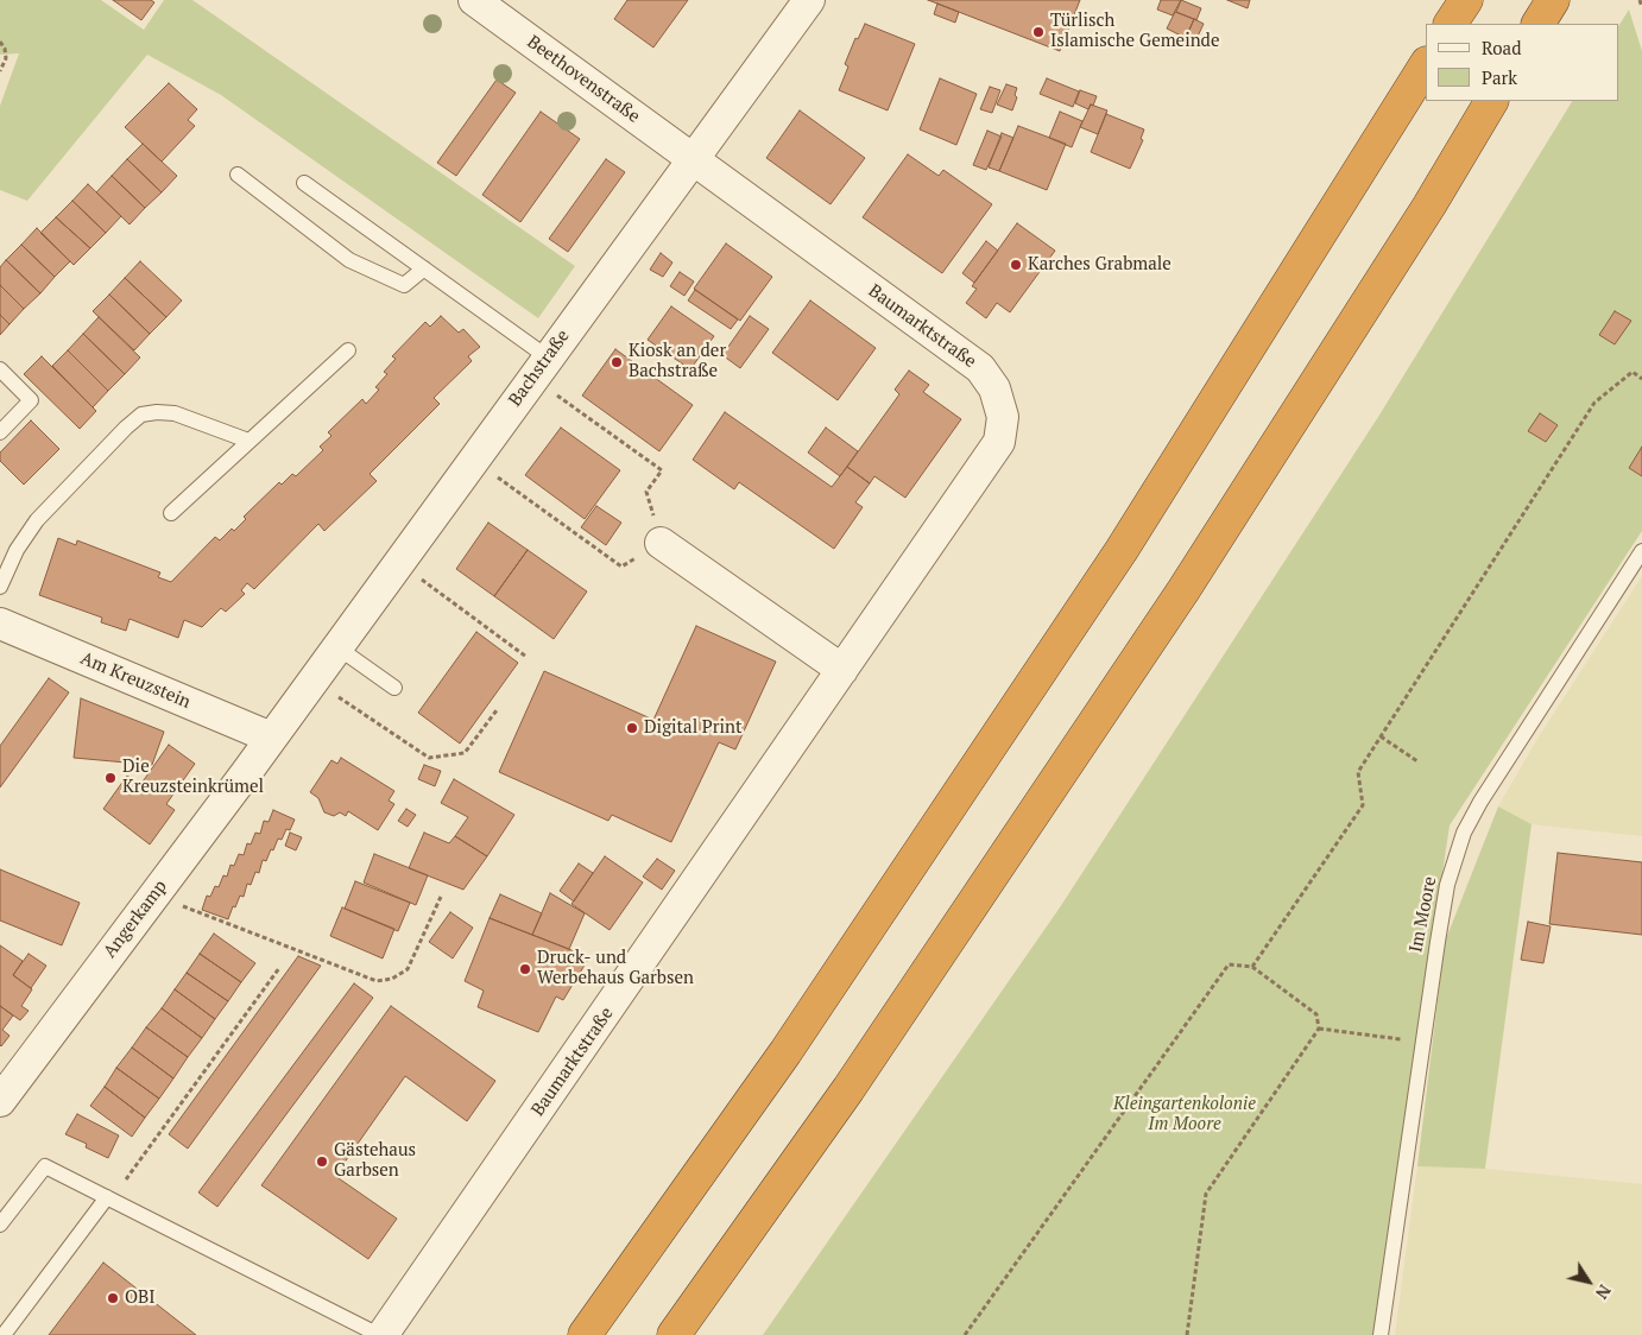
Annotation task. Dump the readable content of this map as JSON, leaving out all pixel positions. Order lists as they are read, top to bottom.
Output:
{
  "streets": {
    "street": [
      "Beethovenstraße",
      "Baumarktstraße",
      "Bachstraße",
      "Am Kreuzstein",
      "Angerkamp"
    ],
    "lane": ["Im Moore"]
  },
  "crossings": [
    ["Beethovenstraße", "Baumarktstraße"],
    ["Beethovenstraße", "Bachstraße"],
    ["Baumarktstraße", "Bachstraße"],
    ["Bachstraße", "Am Kreuzstein"],
    ["Bachstraße", "Angerkamp"],
    ["Am Kreuzstein", "Angerkamp"]
  ],
  "parks": ["Kleingartenkolonie Im Moore"],
  "places": [
    "Türlisch Islamische Gemeinde",
    "Karches Grabmale",
    "Kiosk an der Bachstraße",
    "Digital Print",
    "Die Kreuzsteinkrümel",
    "Druck- und Werbehaus Garbsen",
    "Gästehaus Garbsen",
    "OBI"
  ],
  "legend": ["Road", "Park"],
  "north": "bottom right"
}
